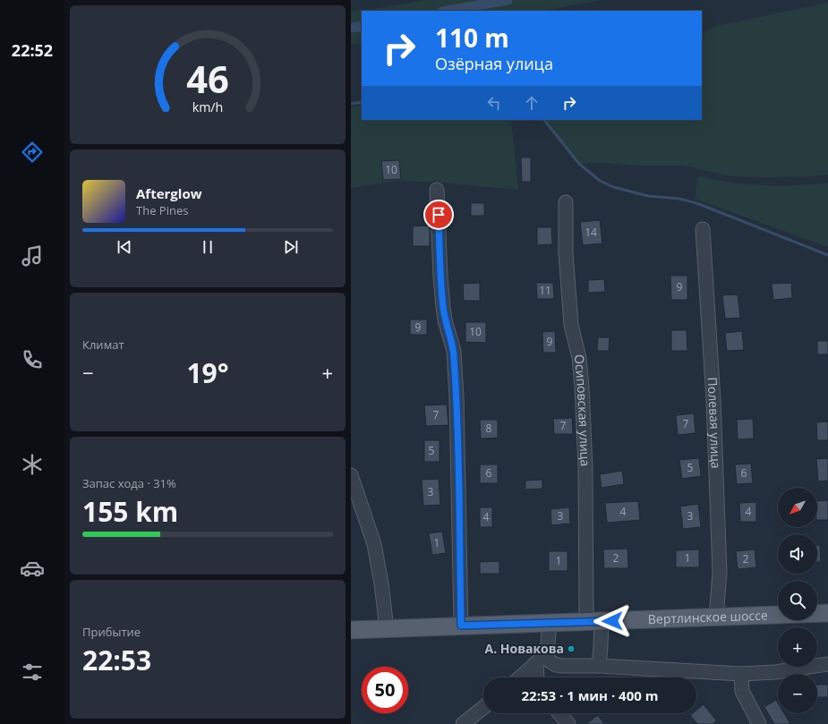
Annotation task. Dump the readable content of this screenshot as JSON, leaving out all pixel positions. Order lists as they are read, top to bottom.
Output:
{
  "streets": {
    "main road": ["Вертлинское шоссе"],
    "street": ["Осиповская улица", "Полевая улица"]
  },
  "crossings": [
    ["Осиповская улица", "Вертлинское шоссе"],
    ["Полевая улица", "Вертлинское шоссе"]
  ],
  "places": ["А. Новакова"],
  "house_numbers": [
    "10",
    "14",
    "9",
    "11",
    "9",
    "10",
    "9",
    "7",
    "7",
    "7",
    "8",
    "5",
    "5",
    "6",
    "6",
    "3",
    "4",
    "4",
    "3",
    "3",
    "4",
    "1",
    "2",
    "1",
    "2",
    "1"
  ],
  "north": "bottom left",
  "page": {
    "tabs": "22:52",
    "turn": ["110 m", "Озёрная улица"],
    "song": ["Afterglow", "The Pines"],
    "tile": [
      "Климат",
      ["Запас хода · 31%", "155 km"],
      ["Прибытие", "22:53"]
    ],
    "heat": ["−", "19°", "+"],
    "map_buttons": ["+", "−"],
    "limit": "50",
    "trip": "22:53 · 1 мин · 400 m",
    "gauge": ["46", "km/h"]
  }
}
